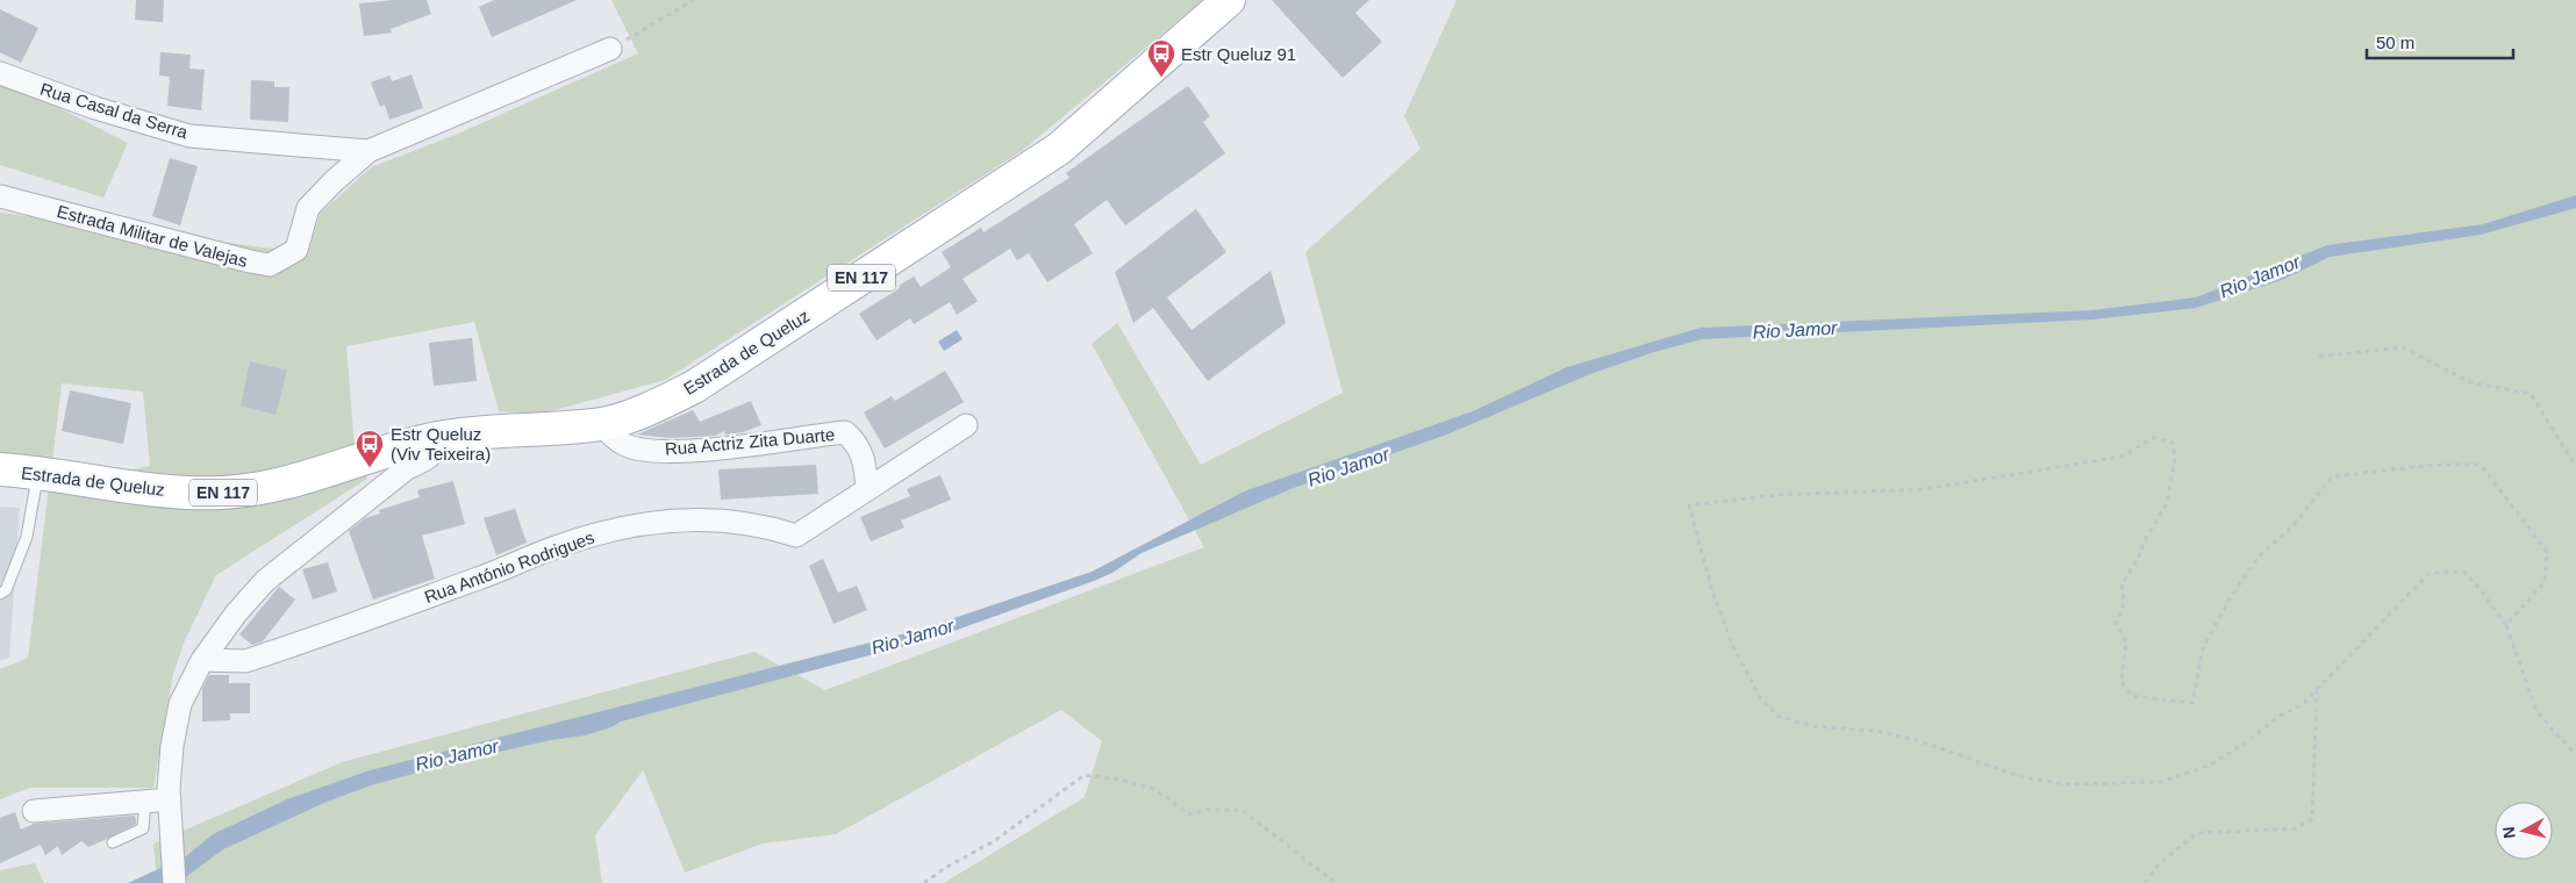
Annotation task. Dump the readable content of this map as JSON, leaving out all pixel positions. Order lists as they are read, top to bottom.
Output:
{
  "streets": {
    "main road": ["EN 117", "Estrada de Queluz"],
    "street": [
      "Rua Casal da Serra",
      "Estrada Militar de Valejas",
      "Rua Actriz Zita Duarte",
      "Rua António Rodrigues"
    ]
  },
  "crossings": [
    ["Rua Casal da Serra", "Estrada Militar de Valejas"],
    ["Estrada de Queluz", "Rua Actriz Zita Duarte"],
    ["Rua Actriz Zita Duarte", "Rua António Rodrigues"]
  ],
  "water": ["Rio Jamor"],
  "places": {
    "bus stop": ["Estr Queluz 91", "Estr Queluz (Viv Teixeira)"]
  },
  "scale_bar": "50 m",
  "north": "left"
}
